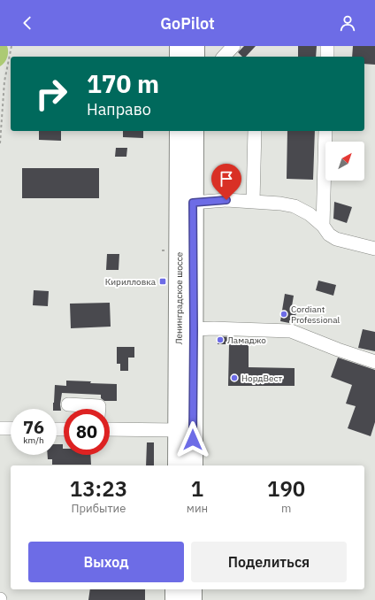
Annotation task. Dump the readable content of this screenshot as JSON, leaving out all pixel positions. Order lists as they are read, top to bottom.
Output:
{
  "streets": {
    "highway": ["Ленинградское шоссе"]
  },
  "places": {
    "transit": ["Кирилловка"],
    "other": ["Cordiant Professional", "Ламаджо", "НордВест"]
  },
  "north": "top right",
  "page": {
    "header": "GoPilot",
    "turn": ["170 m", "Направо"],
    "speed": "76 km/h",
    "limit": "80",
    "eta": [
      "13:23",
      "Прибытие",
      "1",
      "мин",
      "190",
      "m"
    ],
    "buttons": ["Выход", "Поделиться"]
  }
}
